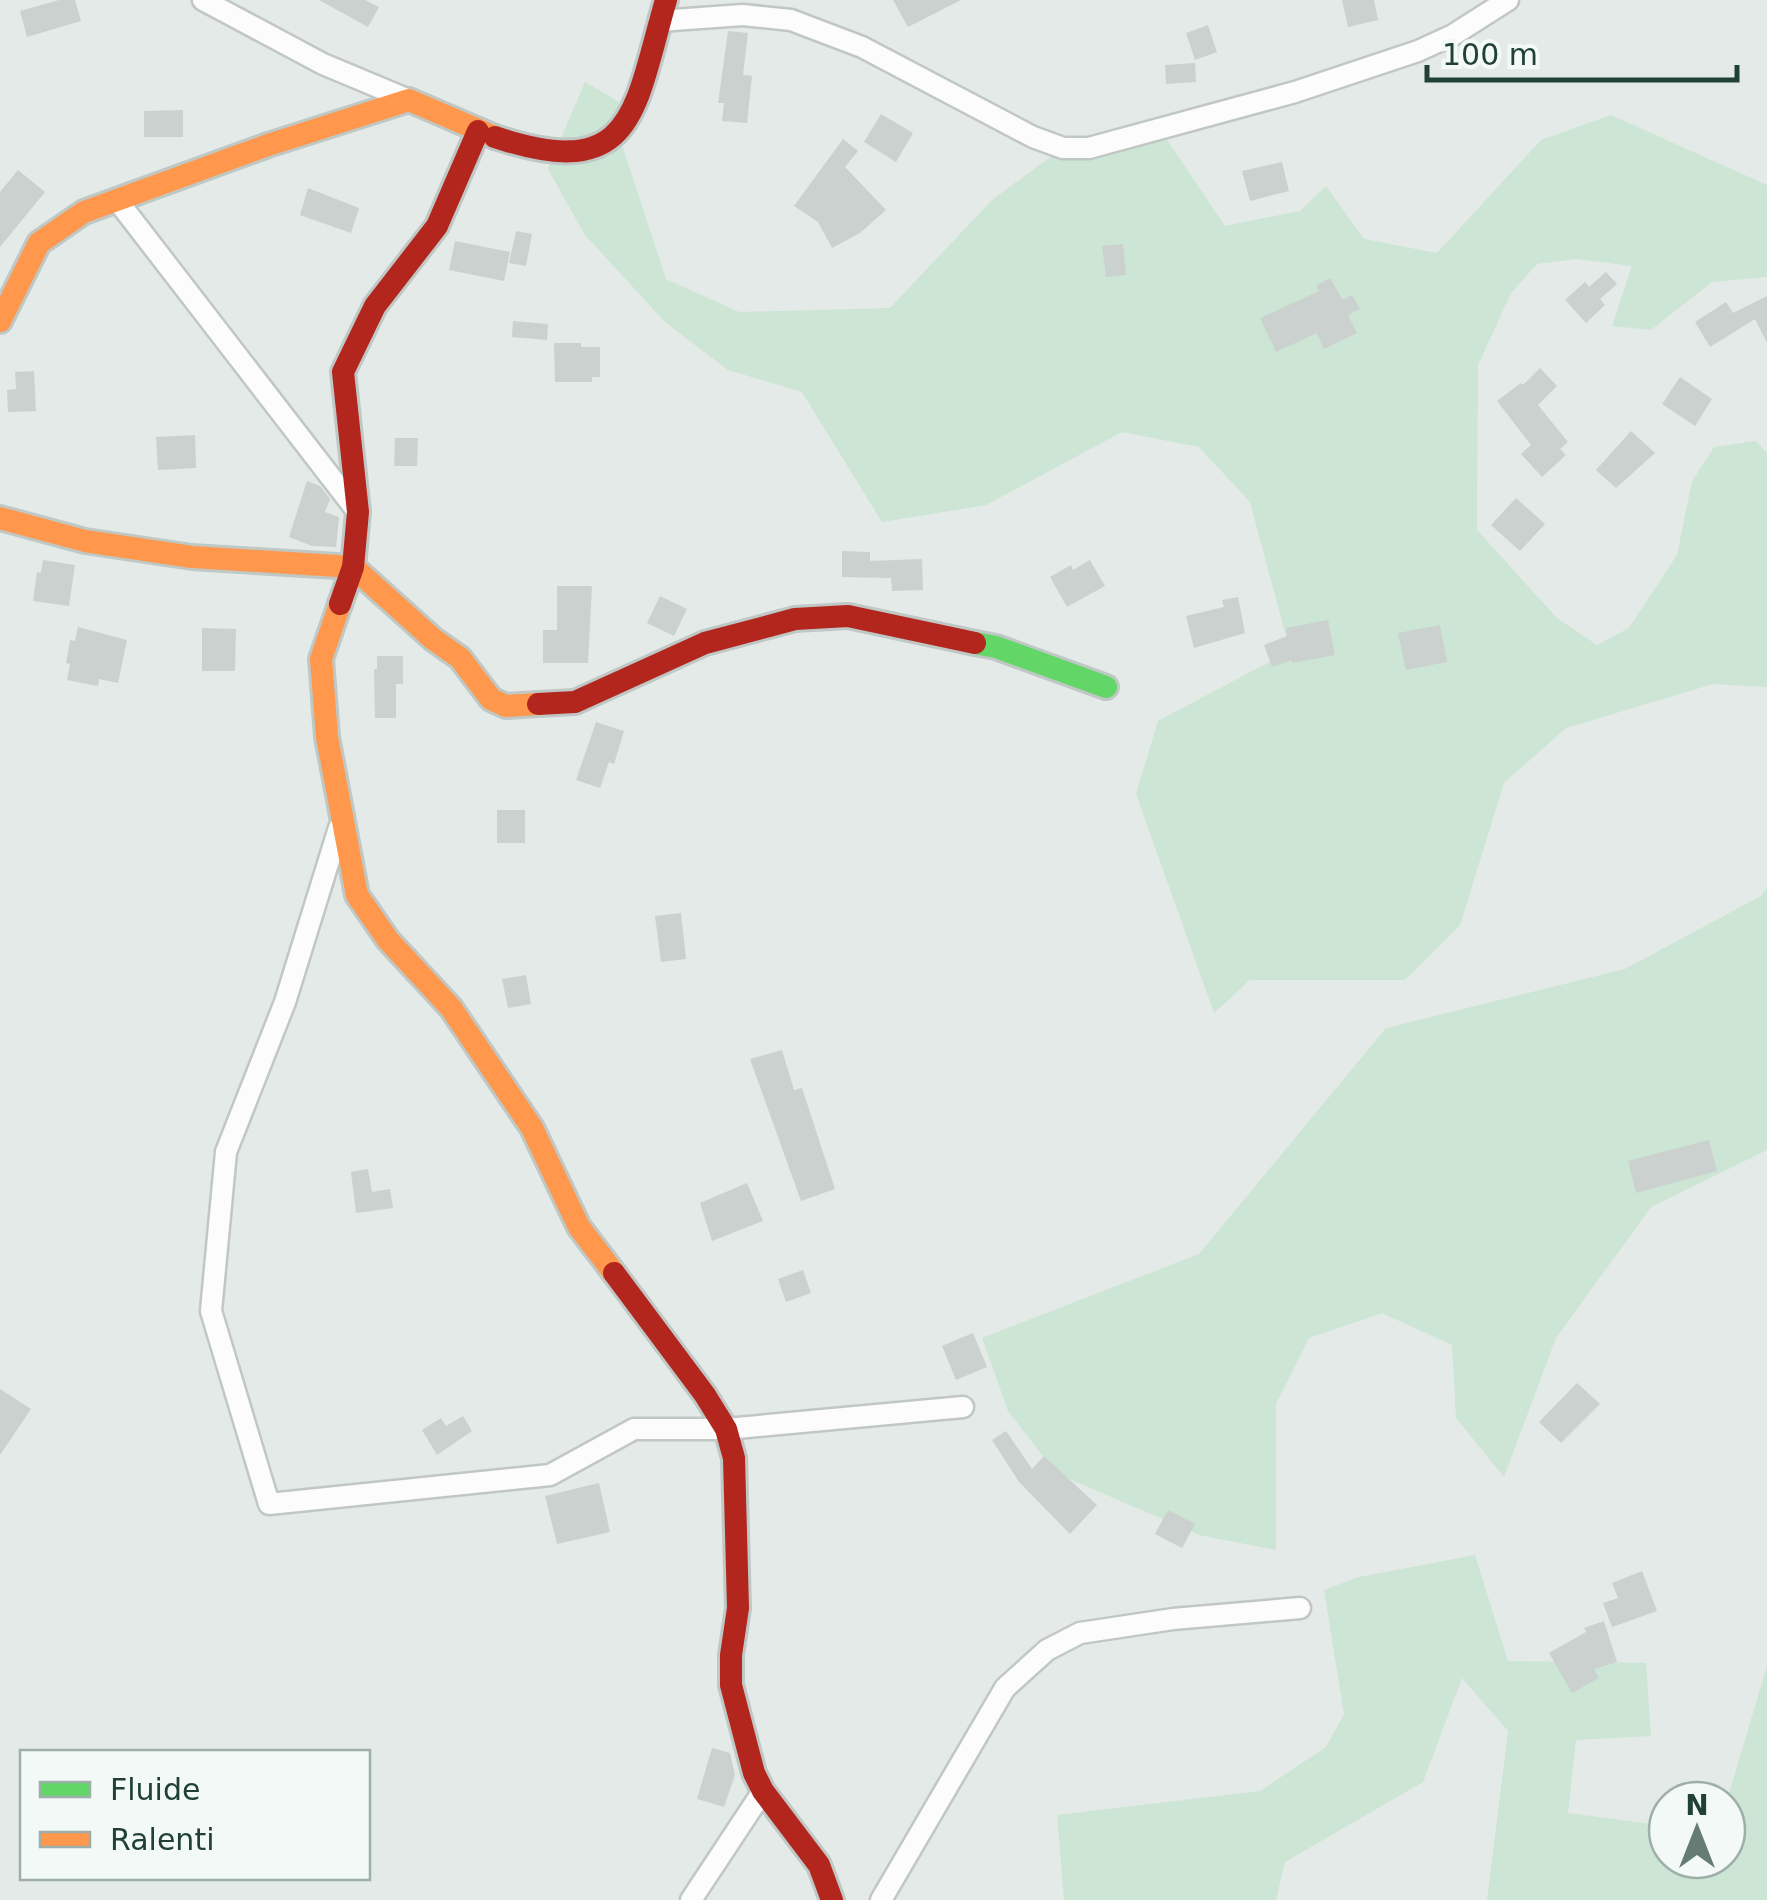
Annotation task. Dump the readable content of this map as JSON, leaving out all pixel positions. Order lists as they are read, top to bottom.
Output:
{
  "legend": ["Fluide", "Ralenti"],
  "scale_bar": "100 m",
  "north": "top"
}
